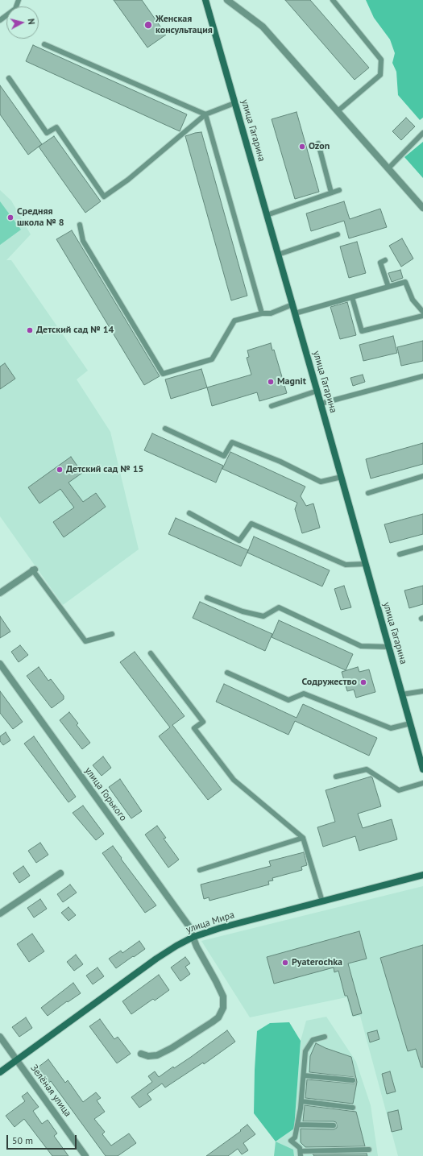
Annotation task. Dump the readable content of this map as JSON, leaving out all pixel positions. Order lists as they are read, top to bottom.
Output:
{
  "streets": {
    "main road": ["улица Гагарина", "улица Мира"],
    "street": ["улица Горького", "Зелёная улица"]
  },
  "crossings": [
    ["улица Горького", "улица Мира"],
    ["улица Мира", "Зелёная улица"]
  ],
  "places": [
    "Женская консультация",
    "Ozon",
    "Cредняя школа № 8",
    "Детский сад № 14",
    "Magnit",
    "Детский сад № 15",
    "Содружество",
    "Pyaterochka"
  ],
  "scale_bar": "50 m",
  "north": "right"
}
